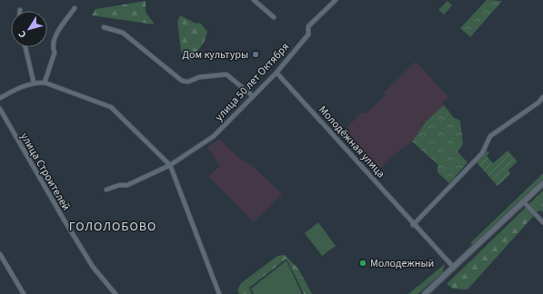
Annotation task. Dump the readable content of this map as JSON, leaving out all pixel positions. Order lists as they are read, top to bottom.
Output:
{
  "streets": {
    "street": ["улица 50 лет Октября", "Молодёжная улица", "улица Строителей"]
  },
  "crossings": [
    ["улица 50 лет Октября", "Молодёжная улица"]
  ],
  "districts": ["ГОЛОЛОБОВО"],
  "places": ["Дом культуры", "Молодежный"],
  "north": "bottom left"
}
